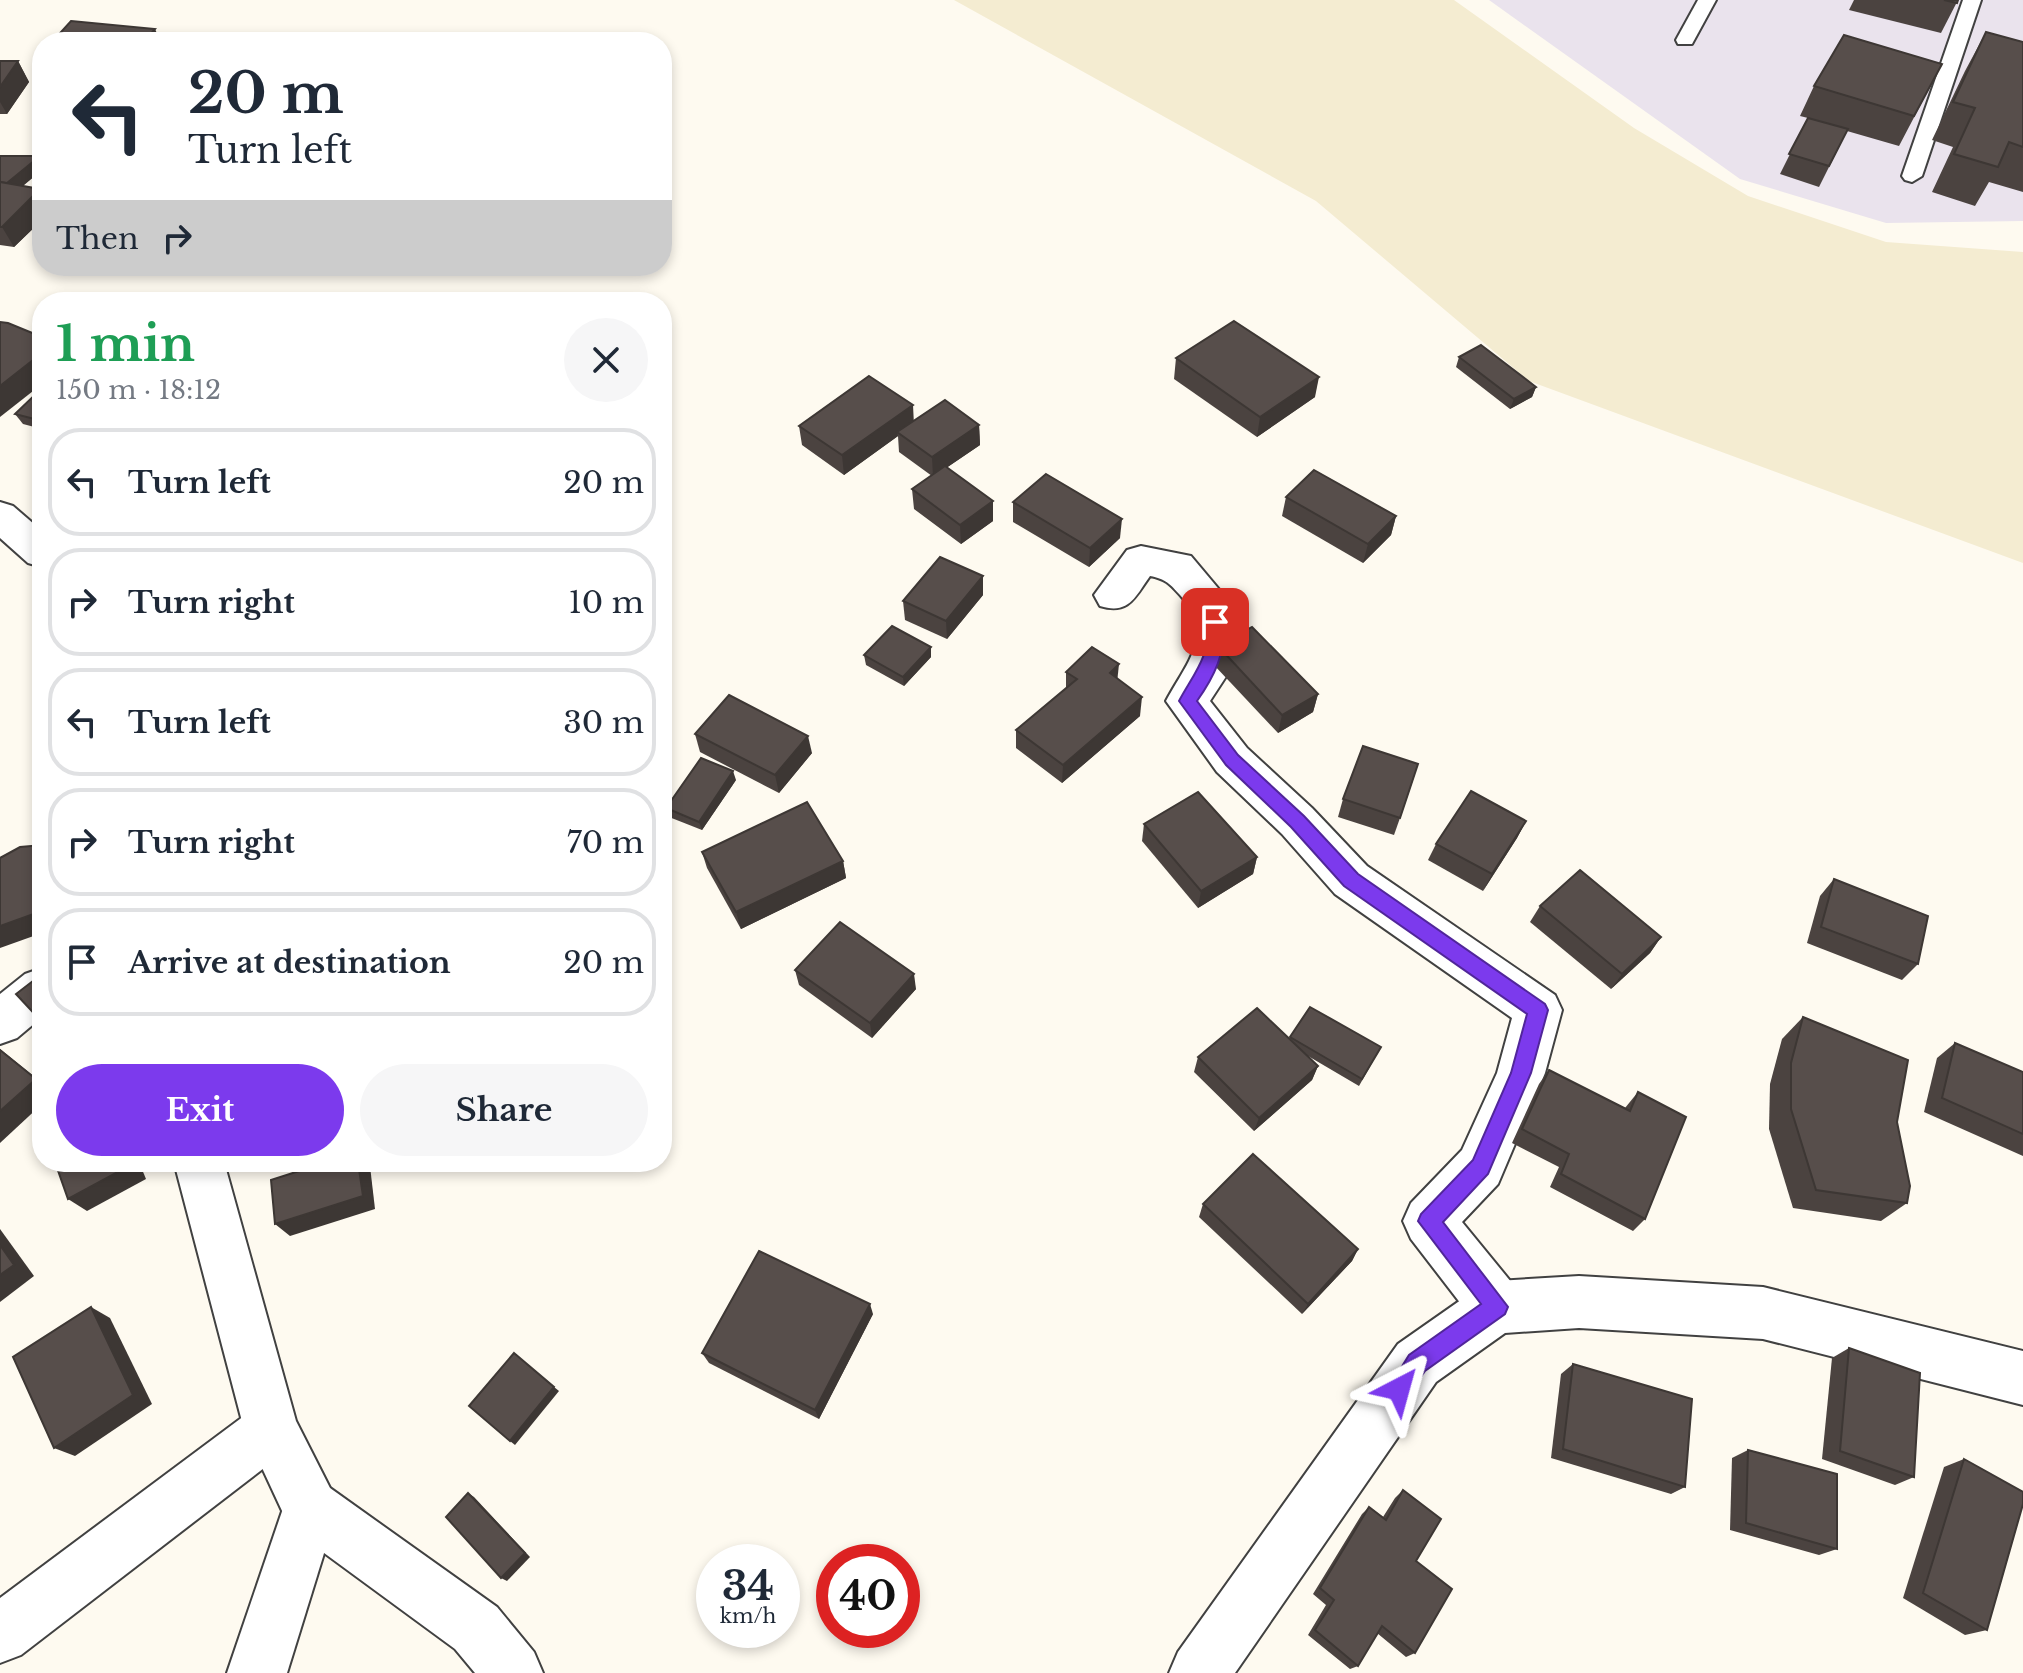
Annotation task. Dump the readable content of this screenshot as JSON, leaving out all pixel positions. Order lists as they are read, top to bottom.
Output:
{
  "page": {
    "turn": ["20 m", "Turn left"],
    "then": "Then",
    "heading": ["1 min", "150 m · 18:12"],
    "list": [
      {
        "name": "Turn left",
        "value": "20 m"
      },
      {
        "name": "Turn right",
        "value": "10 m"
      },
      {
        "name": "Turn left",
        "value": "30 m"
      },
      {
        "name": "Turn right",
        "value": "70 m"
      },
      {
        "name": "Arrive at destination",
        "value": "20 m"
      }
    ],
    "buttons": ["Exit", "Share"],
    "speed": "34 km/h",
    "limit": "40"
  }
}
